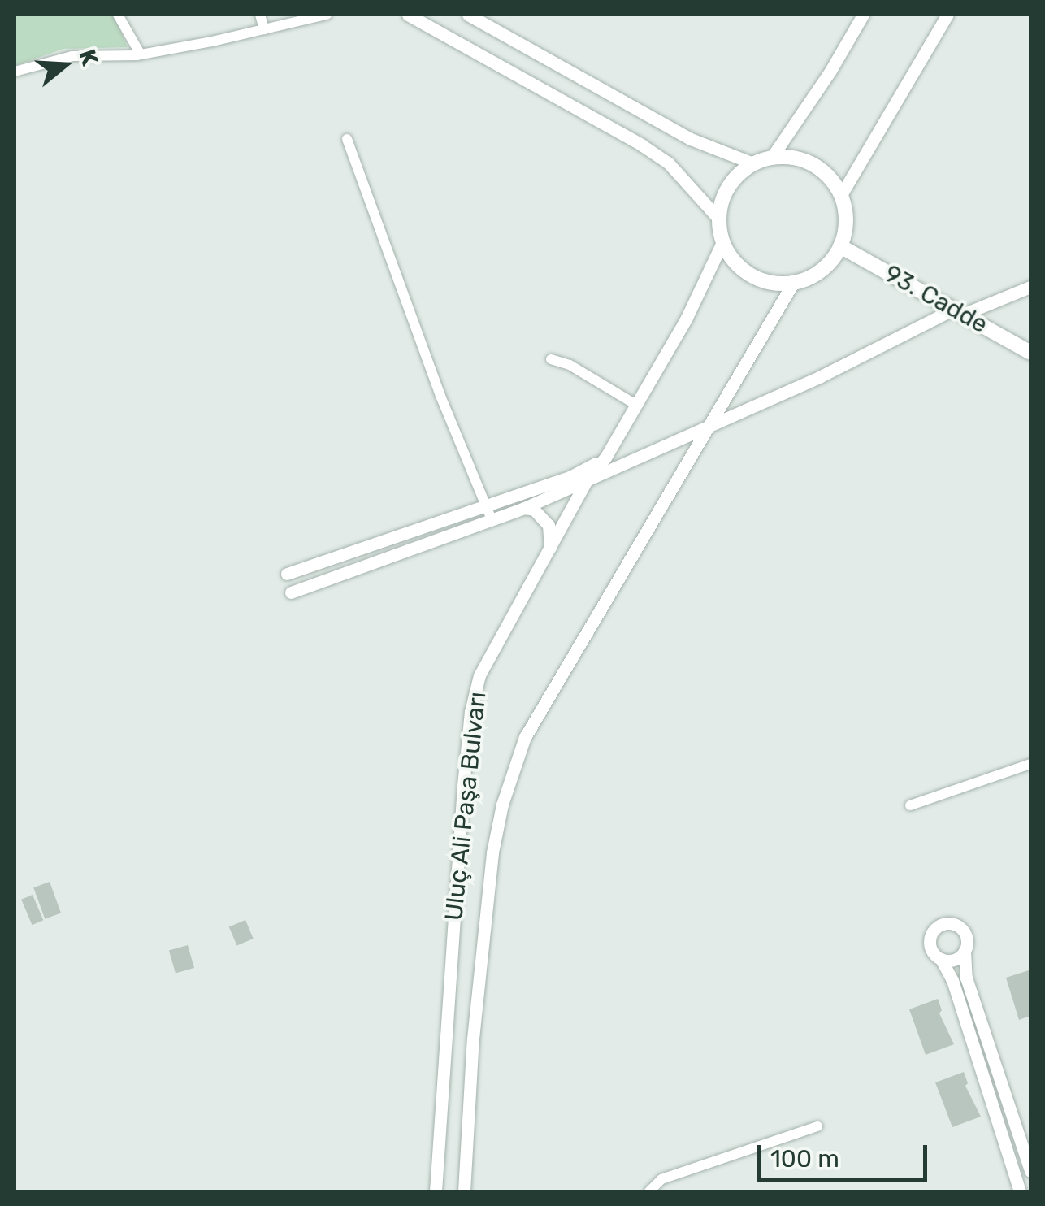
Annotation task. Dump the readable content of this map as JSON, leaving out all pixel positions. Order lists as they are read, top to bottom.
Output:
{
  "streets": {
    "main road": ["93. Cadde", "Uluç Ali Paşa Bulvarı"]
  },
  "crossings": [
    ["93. Cadde", "Uluç Ali Paşa Bulvarı"]
  ],
  "scale_bar": "100 m",
  "north": "right"
}
